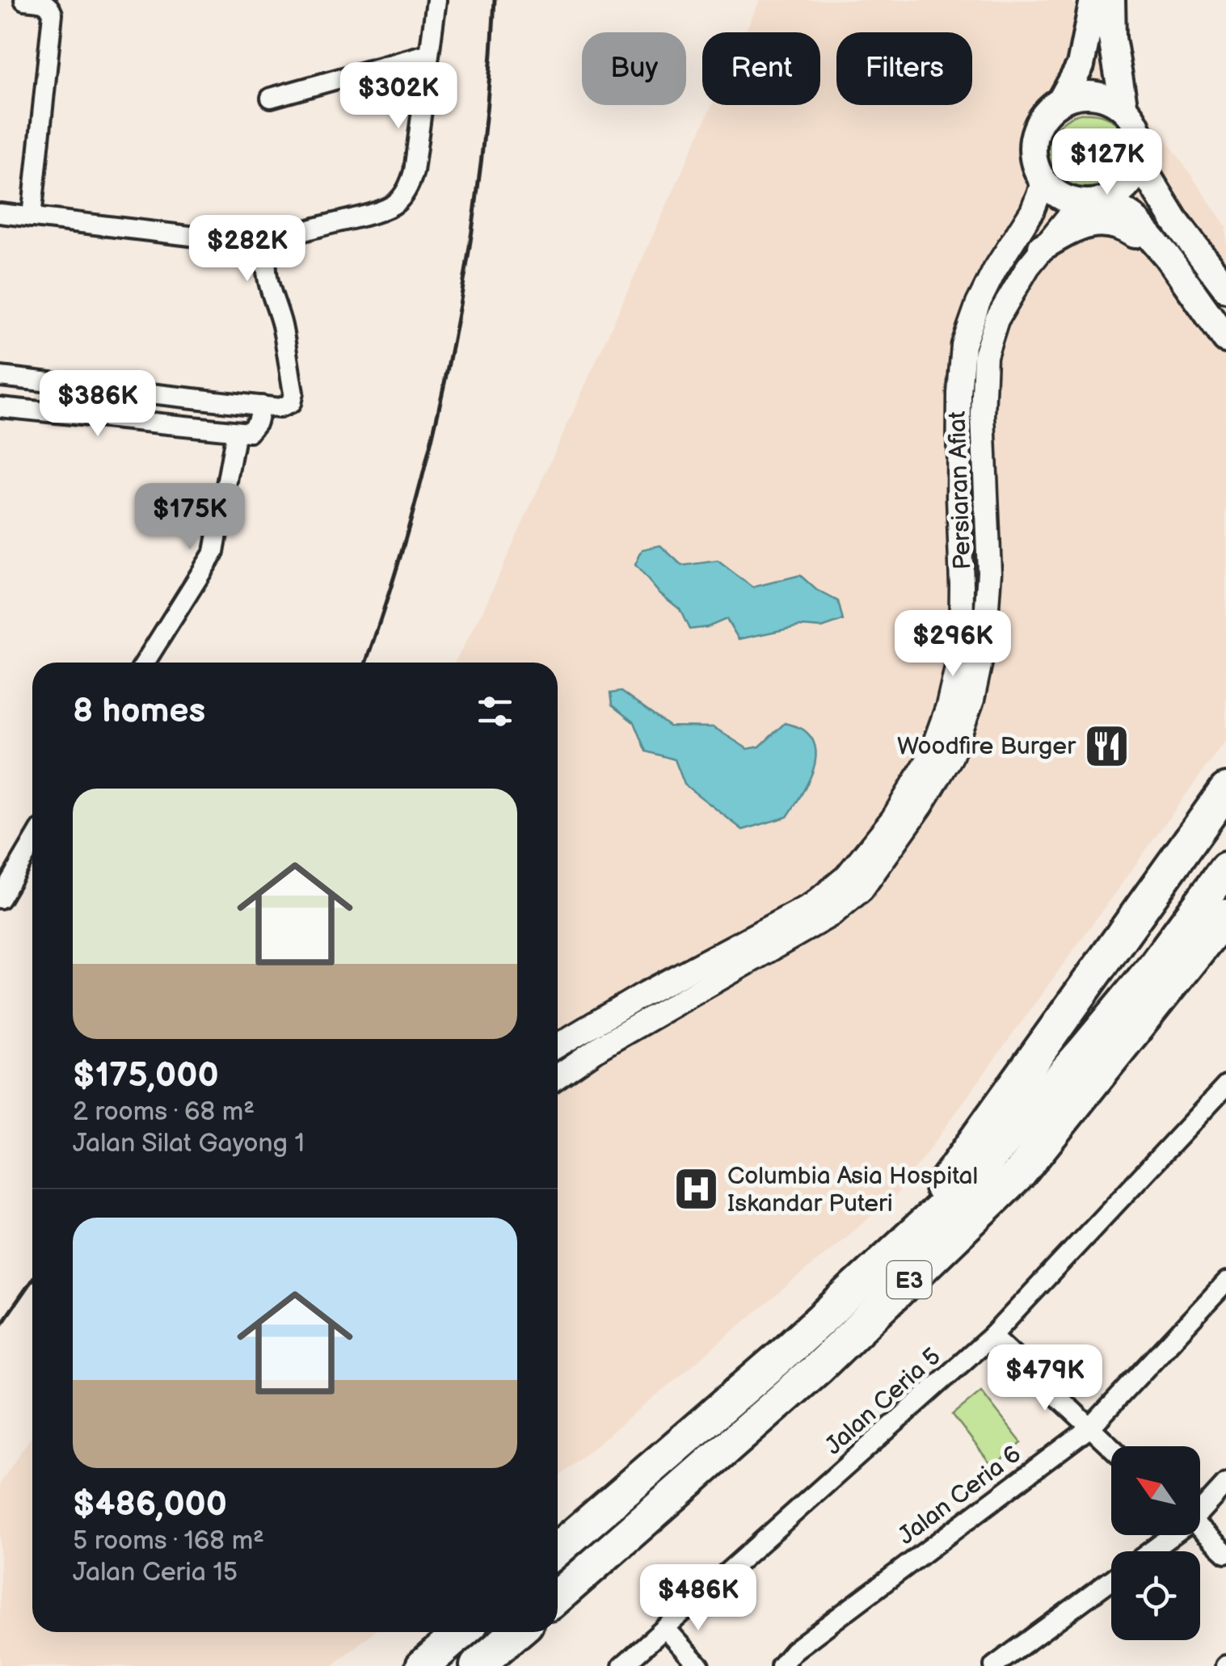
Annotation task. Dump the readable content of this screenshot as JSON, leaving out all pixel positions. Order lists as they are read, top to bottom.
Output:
{
  "streets": {
    "highway": ["E3"],
    "street": ["Persiaran Afiat", "Jalan Ceria 5", "Jalan Ceria 6"]
  },
  "places": {
    "restaurant": ["Woodfire Burger"],
    "hospital": ["Columbia Asia Hospital Iskandar Puteri"]
  },
  "north": "top left",
  "page": {
    "chip": ["Buy", "Rent", "Filters"],
    "price": [
      "$302K",
      "$127K",
      "$282K",
      "$386K",
      "$175K",
      "$296K",
      "$479K",
      "$486K"
    ],
    "heading": "8 homes",
    "list": [
      {
        "name": "$175,000",
        "note": "2 rooms · 68 m² · Jalan Silat Gayong 1"
      },
      {
        "name": "$486,000",
        "note": "5 rooms · 168 m² · Jalan Ceria 15"
      }
    ]
  }
}
